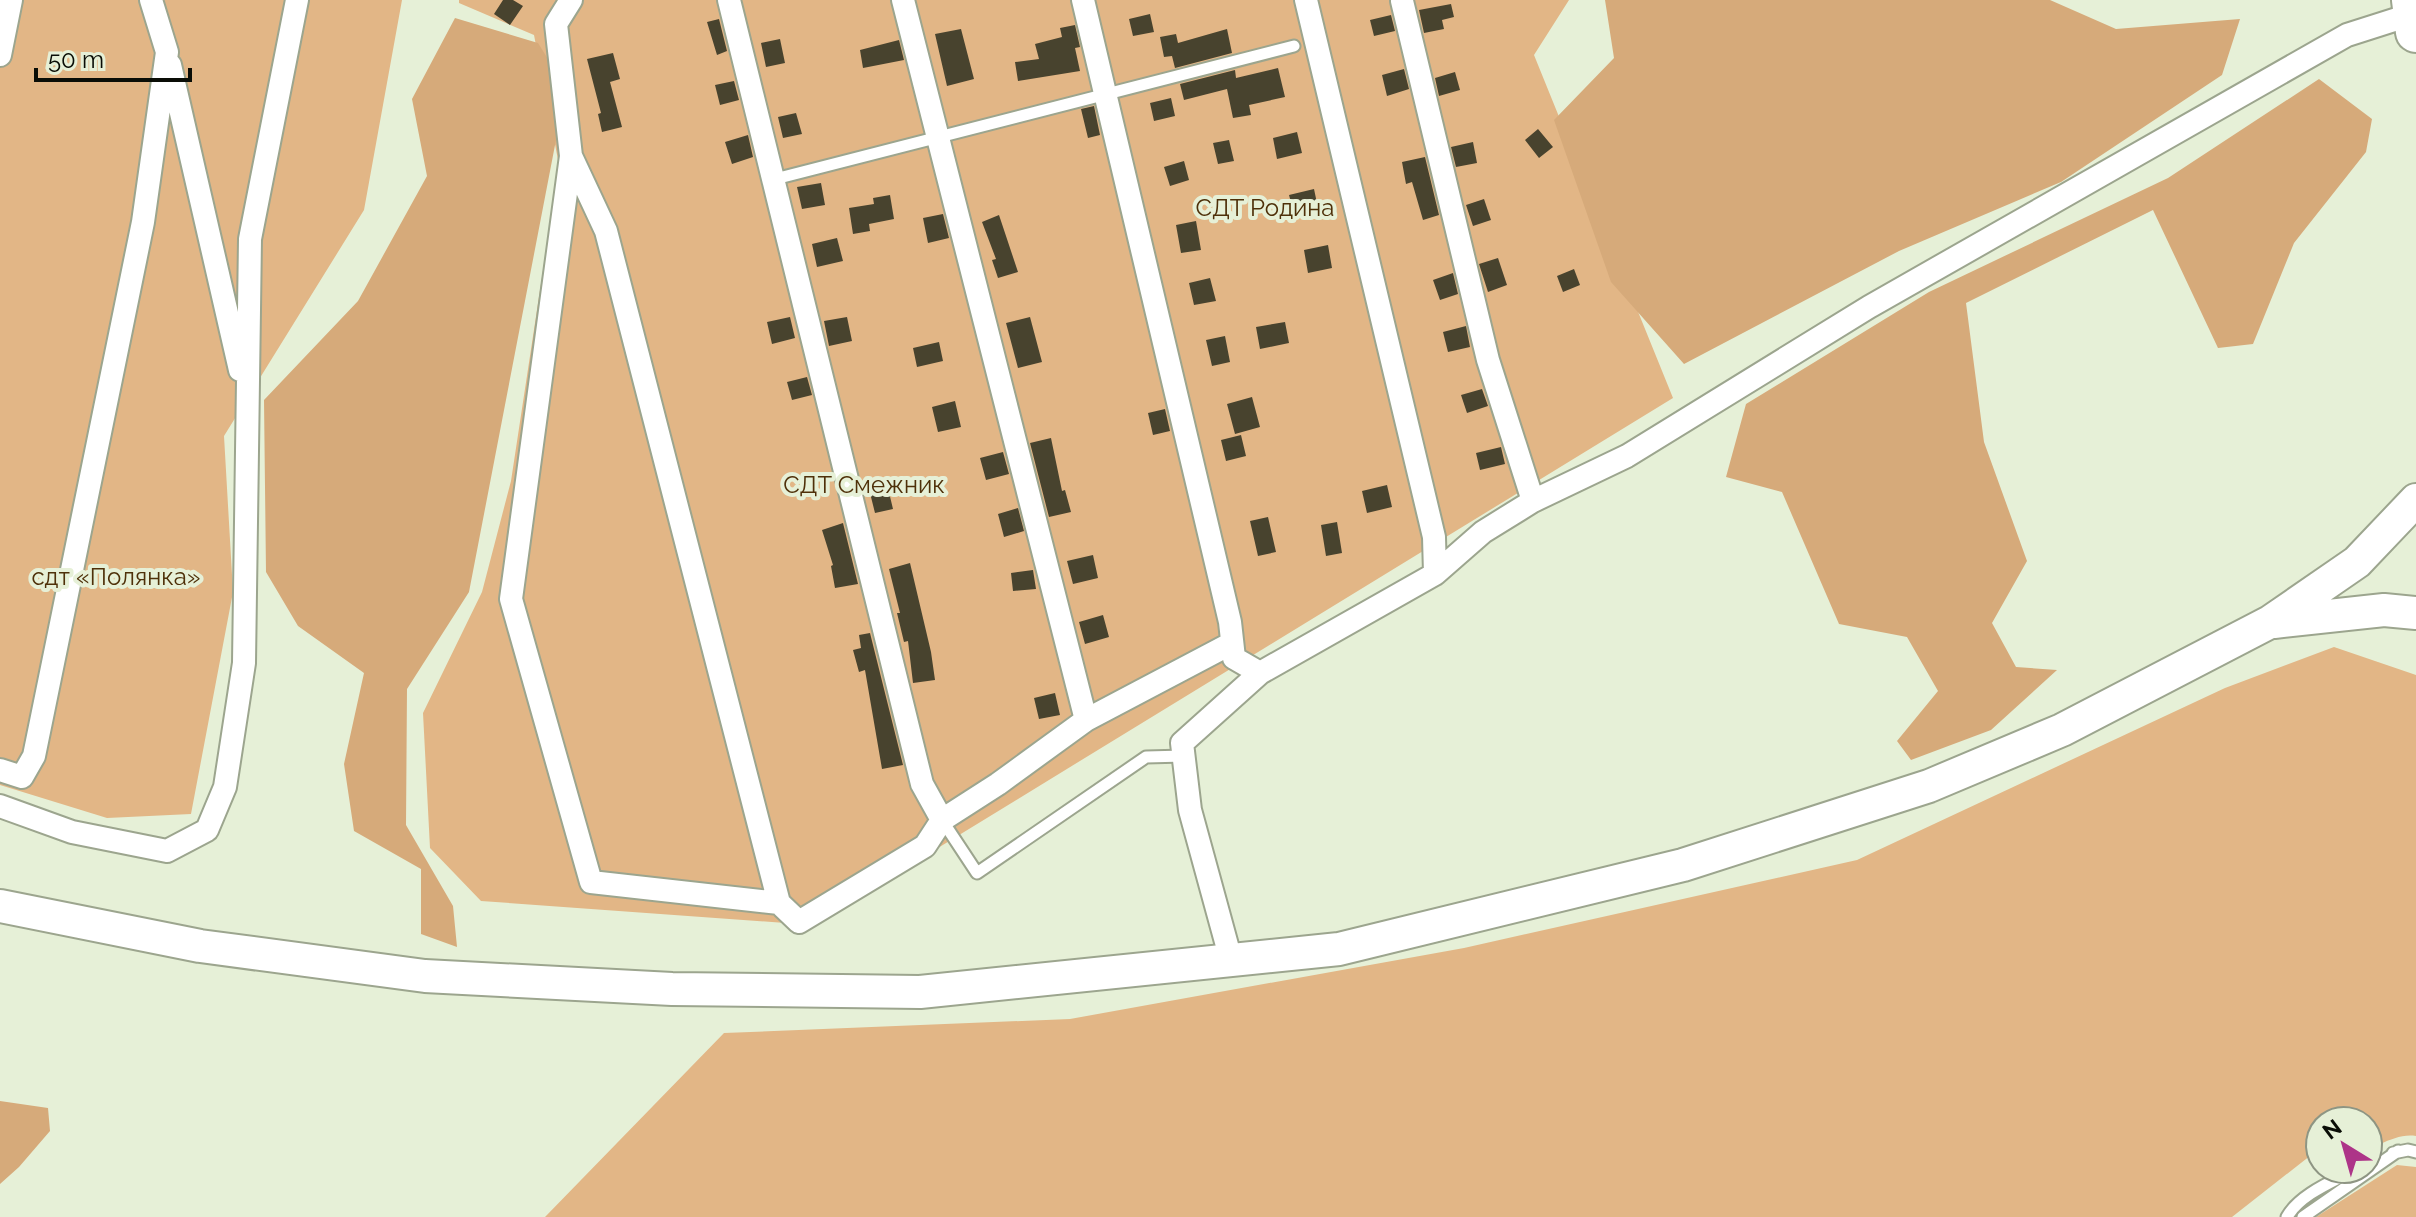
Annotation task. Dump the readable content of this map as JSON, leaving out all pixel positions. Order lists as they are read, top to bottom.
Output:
{
  "parks": ["СДТ Родина", "СДТ Смежник", "сдт «Полянка»"],
  "scale_bar": "50 m",
  "north": "top left"
}
